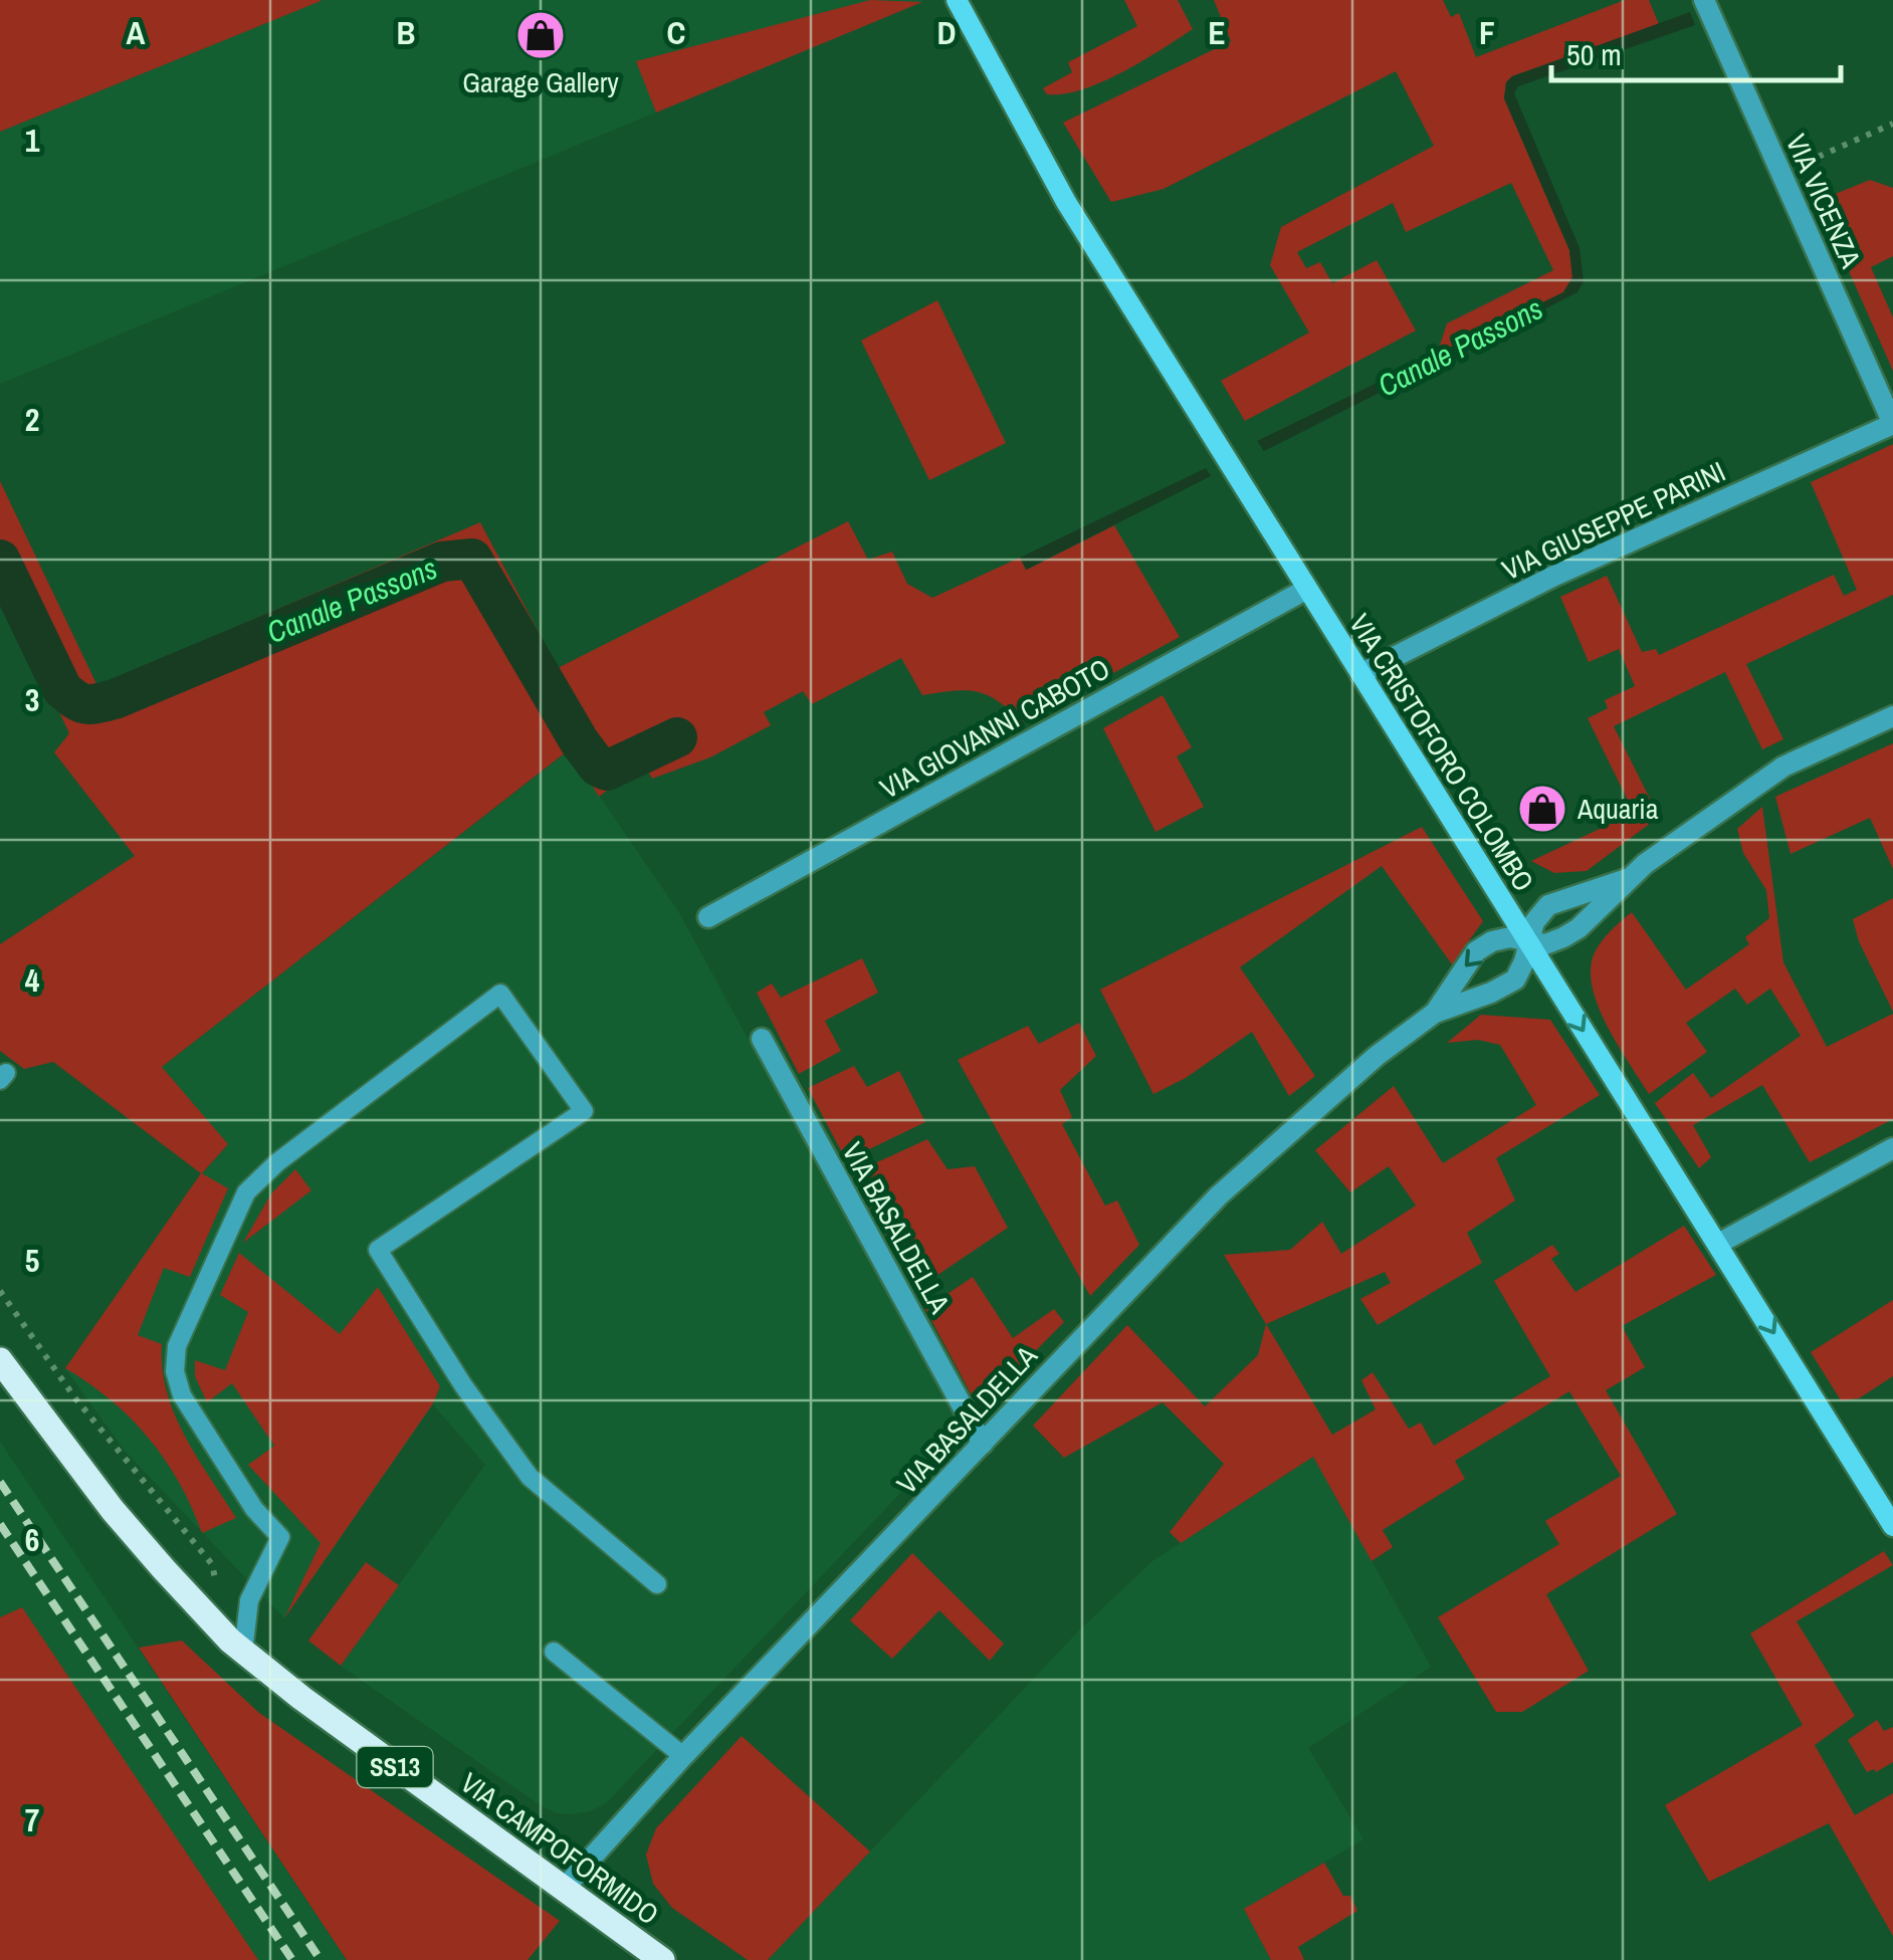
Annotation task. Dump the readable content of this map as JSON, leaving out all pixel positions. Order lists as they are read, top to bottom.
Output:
{
  "streets": {
    "main road": ["VIA CRISTOFORO COLOMBO", "SS13", "VIA CAMPOFORMIDO"],
    "street": [
      "VIA VICENZA",
      "VIA GIUSEPPE PARINI",
      "VIA GIOVANNI CABOTO",
      "VIA BASALDELLA"
    ]
  },
  "crossings": [
    ["VIA VICENZA", "VIA GIUSEPPE PARINI"],
    ["VIA GIUSEPPE PARINI", "VIA CRISTOFORO COLOMBO"],
    ["VIA GIOVANNI CABOTO", "VIA CRISTOFORO COLOMBO"],
    ["VIA CRISTOFORO COLOMBO", "VIA BASALDELLA"],
    ["VIA BASALDELLA", "VIA CAMPOFORMIDO"],
    ["SS13", "VIA CAMPOFORMIDO"]
  ],
  "one_way": ["VIA CRISTOFORO COLOMBO"],
  "water": ["Canale Passons"],
  "places": {
    "shop": ["Garage Gallery", "Aquaria"]
  },
  "scale_bar": "50 m",
  "grid": {
    "columns": [
      "A",
      "B",
      "C",
      "D",
      "E",
      "F"
    ],
    "rows": [
      "1",
      "2",
      "3",
      "4",
      "5",
      "6",
      "7"
    ]
  }
}
